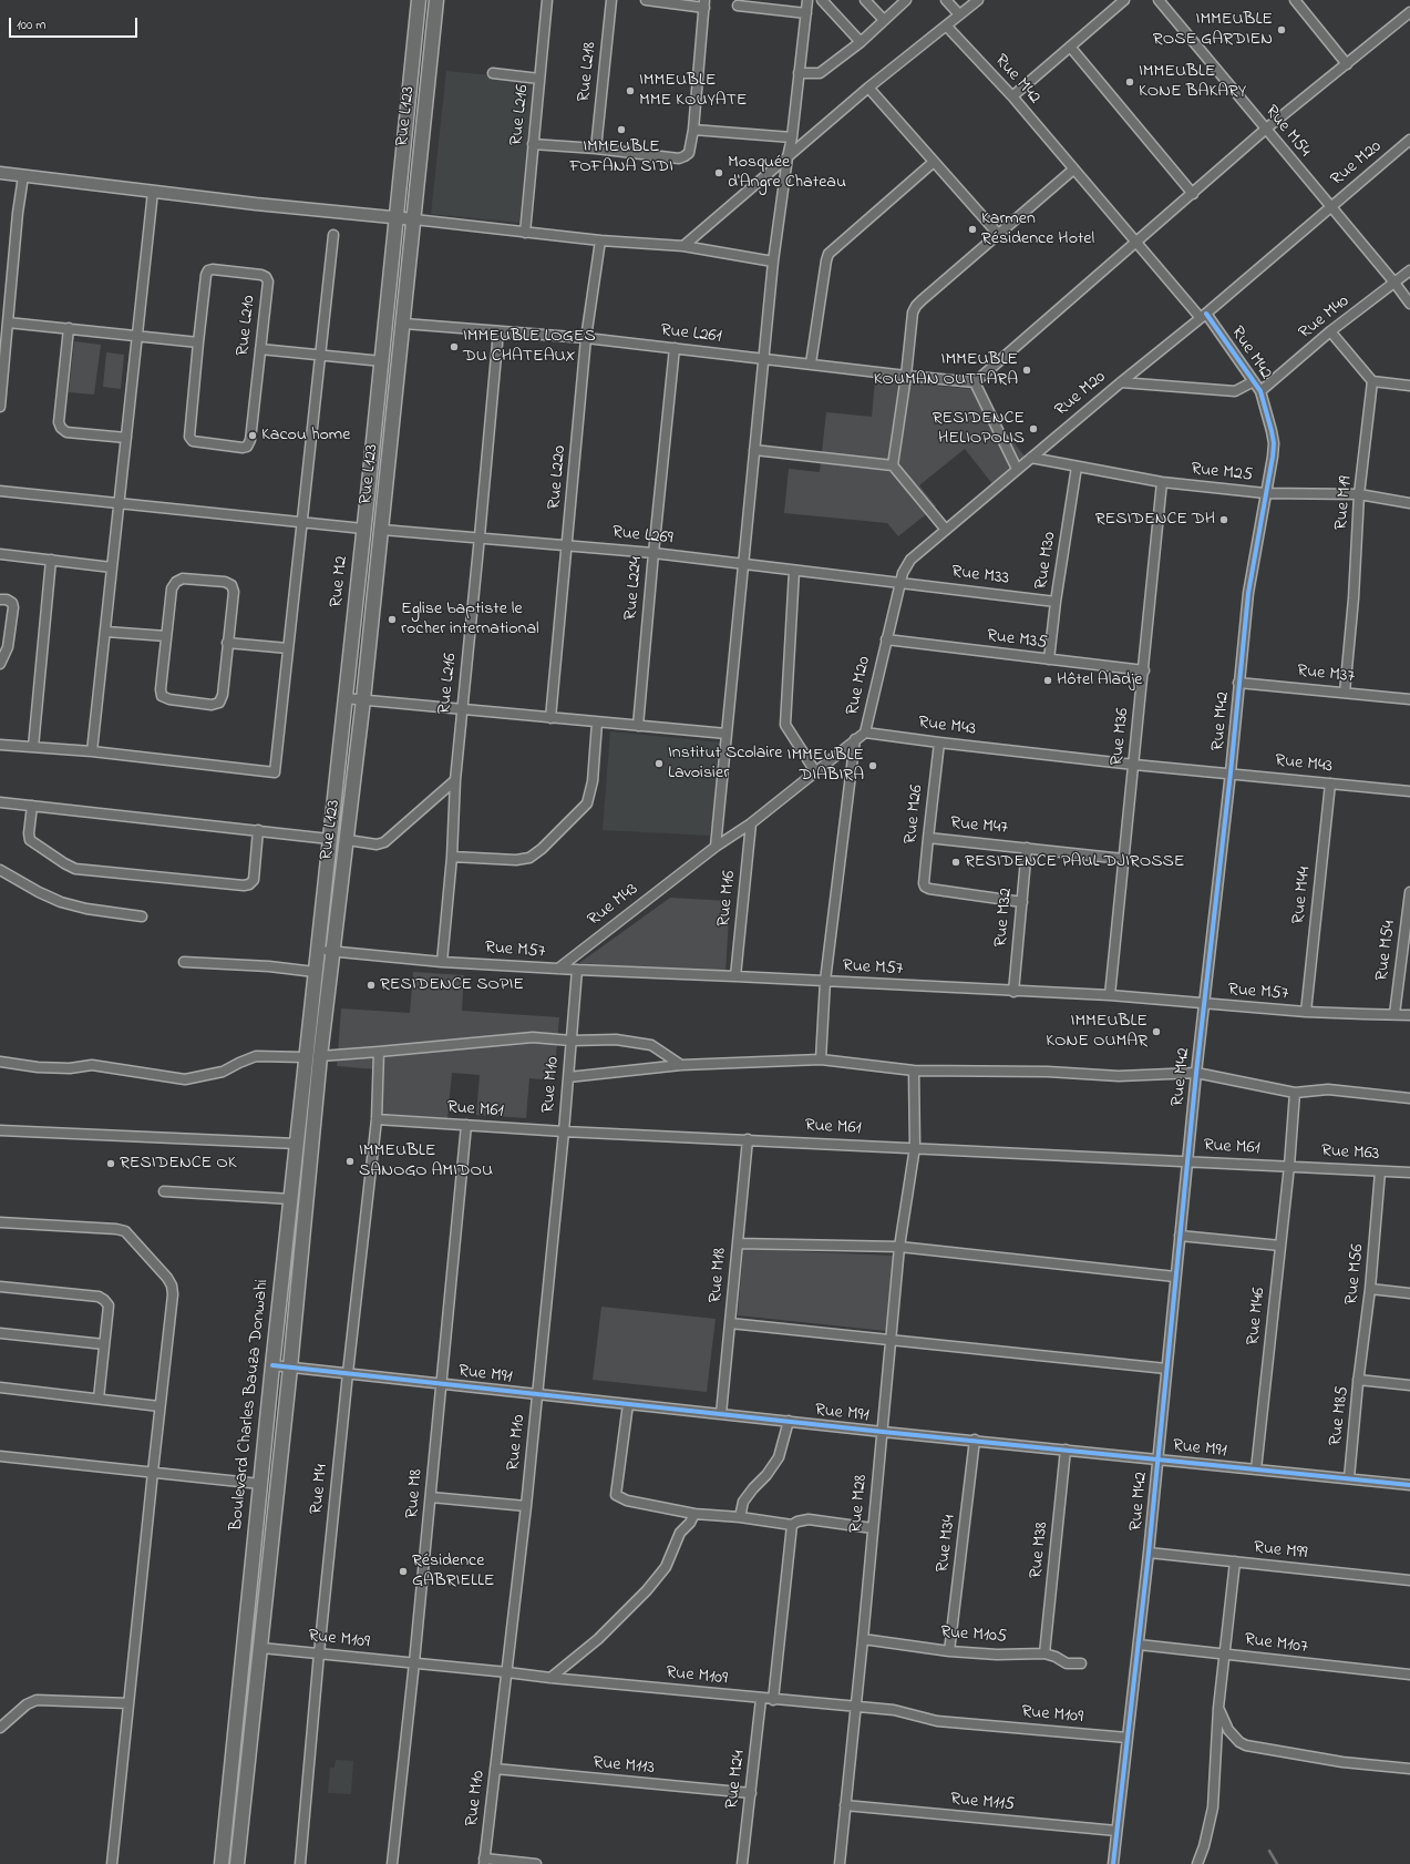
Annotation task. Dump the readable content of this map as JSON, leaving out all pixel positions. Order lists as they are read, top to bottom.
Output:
{
  "streets": {
    "main road": ["Rue L123", "Rue M2", "Boulevard Charles Bauza Donwahi"],
    "street": [
      "Rue L218",
      "Rue M42",
      "Rue L216",
      "Rue M54",
      "Rue M20",
      "Rue M40",
      "Rue L210",
      "Rue L261",
      "Rue M25",
      "Rue L220",
      "Rue M19",
      "Rue L269",
      "Rue M30",
      "Rue M33",
      "Rue L224",
      "Rue M35",
      "Rue M37",
      "Rue M43",
      "Rue M36",
      "Rue M26",
      "Rue M47",
      "Rue M44",
      "Rue M16",
      "Rue M32",
      "Rue M57",
      "Rue M10",
      "Rue M61",
      "Rue M63",
      "Rue M56",
      "Rue M18",
      "Rue M46",
      "Rue M91",
      "Rue M85",
      "Rue M4",
      "Rue M8",
      "Rue M28",
      "Rue M34",
      "Rue M38",
      "Rue M99",
      "Rue M105",
      "Rue M109",
      "Rue M107",
      "Rue M113",
      "Rue M24",
      "Rue M115"
    ]
  },
  "crossings": [
    ["Rue M42", "Rue M20"],
    ["Rue M42", "Rue M40"],
    ["Rue M42", "Rue M25"],
    ["Rue M42", "Rue M37"],
    ["Rue M42", "Rue M43"],
    ["Rue M42", "Rue M57"],
    ["Rue M42", "Rue M61"],
    ["Rue M42", "Rue M91"],
    ["Rue M42", "Rue M99"],
    ["Rue M42", "Rue M109"],
    ["Rue M42", "Rue M107"],
    ["Rue M42", "Rue M115"],
    ["Rue L216", "Rue L261"],
    ["Rue L216", "Rue L269"],
    ["Rue L216", "Rue M57"],
    ["Rue L123", "Rue L261"],
    ["Rue L123", "Rue L269"],
    ["Rue L123", "Rue M2"],
    ["Rue L123", "Rue M57"],
    ["Rue L123", "Boulevard Charles Bauza Donwahi"],
    ["Rue M54", "Rue M20"],
    ["Rue M54", "Rue M40"],
    ["Rue M54", "Rue M57"],
    ["Rue M20", "Rue M25"],
    ["Rue M20", "Rue L269"],
    ["Rue M20", "Rue M33"],
    ["Rue M20", "Rue M35"],
    ["Rue M20", "Rue M43"],
    ["Rue M20", "Rue M57"],
    ["Rue L261", "Rue L220"],
    ["Rue L261", "Rue L224"],
    ["Rue M25", "Rue M19"],
    ["Rue M25", "Rue M30"],
    ["Rue M25", "Rue M36"],
    ["Rue L220", "Rue L269"],
    ["Rue M19", "Rue M37"],
    ["Rue L269", "Rue M33"],
    ["Rue L269", "Rue L224"],
    ["Rue M30", "Rue M33"],
    ["Rue M30", "Rue M35"],
    ["Rue M2", "Rue M57"],
    ["Rue M2", "Boulevard Charles Bauza Donwahi"],
    ["Rue M35", "Rue M36"],
    ["Rue M43", "Rue M36"],
    ["Rue M43", "Rue M26"],
    ["Rue M43", "Rue M44"],
    ["Rue M43", "Rue M16"],
    ["Rue M43", "Rue M57"],
    ["Rue M36", "Rue M47"],
    ["Rue M36", "Rue M57"],
    ["Rue M26", "Rue M47"],
    ["Rue M26", "Rue M32"],
    ["Rue M47", "Rue M32"],
    ["Rue M44", "Rue M57"],
    ["Rue M16", "Rue M57"],
    ["Rue M32", "Rue M57"],
    ["Rue M57", "Rue M10"],
    ["Rue M57", "Boulevard Charles Bauza Donwahi"],
    ["Rue M10", "Rue M61"],
    ["Rue M10", "Rue M91"],
    ["Rue M10", "Rue M109"],
    ["Rue M10", "Rue M113"],
    ["Rue M61", "Rue M63"],
    ["Rue M61", "Rue M18"],
    ["Rue M61", "Rue M46"],
    ["Rue M61", "Rue M4"],
    ["Rue M61", "Rue M8"],
    ["Rue M61", "Rue M28"],
    ["Rue M63", "Rue M56"],
    ["Rue M63", "Rue M46"],
    ["Rue M56", "Rue M85"],
    ["Rue M18", "Rue M91"],
    ["Rue M46", "Rue M91"],
    ["Rue M91", "Boulevard Charles Bauza Donwahi"],
    ["Rue M91", "Rue M85"],
    ["Rue M91", "Rue M4"],
    ["Rue M91", "Rue M8"],
    ["Rue M91", "Rue M28"],
    ["Rue M91", "Rue M34"],
    ["Rue M91", "Rue M38"],
    ["Boulevard Charles Bauza Donwahi", "Rue M109"],
    ["Rue M4", "Rue M109"],
    ["Rue M8", "Rue M109"],
    ["Rue M28", "Rue M105"],
    ["Rue M28", "Rue M109"],
    ["Rue M28", "Rue M115"],
    ["Rue M34", "Rue M105"],
    ["Rue M38", "Rue M105"],
    ["Rue M109", "Rue M24"],
    ["Rue M113", "Rue M24"]
  ],
  "places": [
    "IMMEUBLE ROSE GARDIEN",
    "IMMEUBLE KONE BAKARY",
    "IMMEUBLE MME KOUYATE",
    "IMMEUBLE FOFANA SIDI",
    "Mosquée d'Angre Chateau",
    "Karmen Résidence Hotel",
    "IMMEUBLE LOGES DU CHATEAUX",
    "IMMEUBLE KOUMAN OUTTARA",
    "RESIDENCE HELIOPOLIS",
    "Kacou home",
    "RESIDENCE DH",
    "Eglise baptiste le rocher international",
    "Hôtel Aladje",
    "Institut Scolaire Lavoisier",
    "IMMEUBLE DIABIRA",
    "RESIDENCE PAUL DJIROSSE",
    "RESIDENCE SOPIE",
    "IMMEUBLE KONE OUMAR",
    "IMMEUBLE SANOGO AMIDOU",
    "RESIDENCE OK",
    "Résidence GABRIELLE"
  ],
  "scale_bar": "100 m"
}
